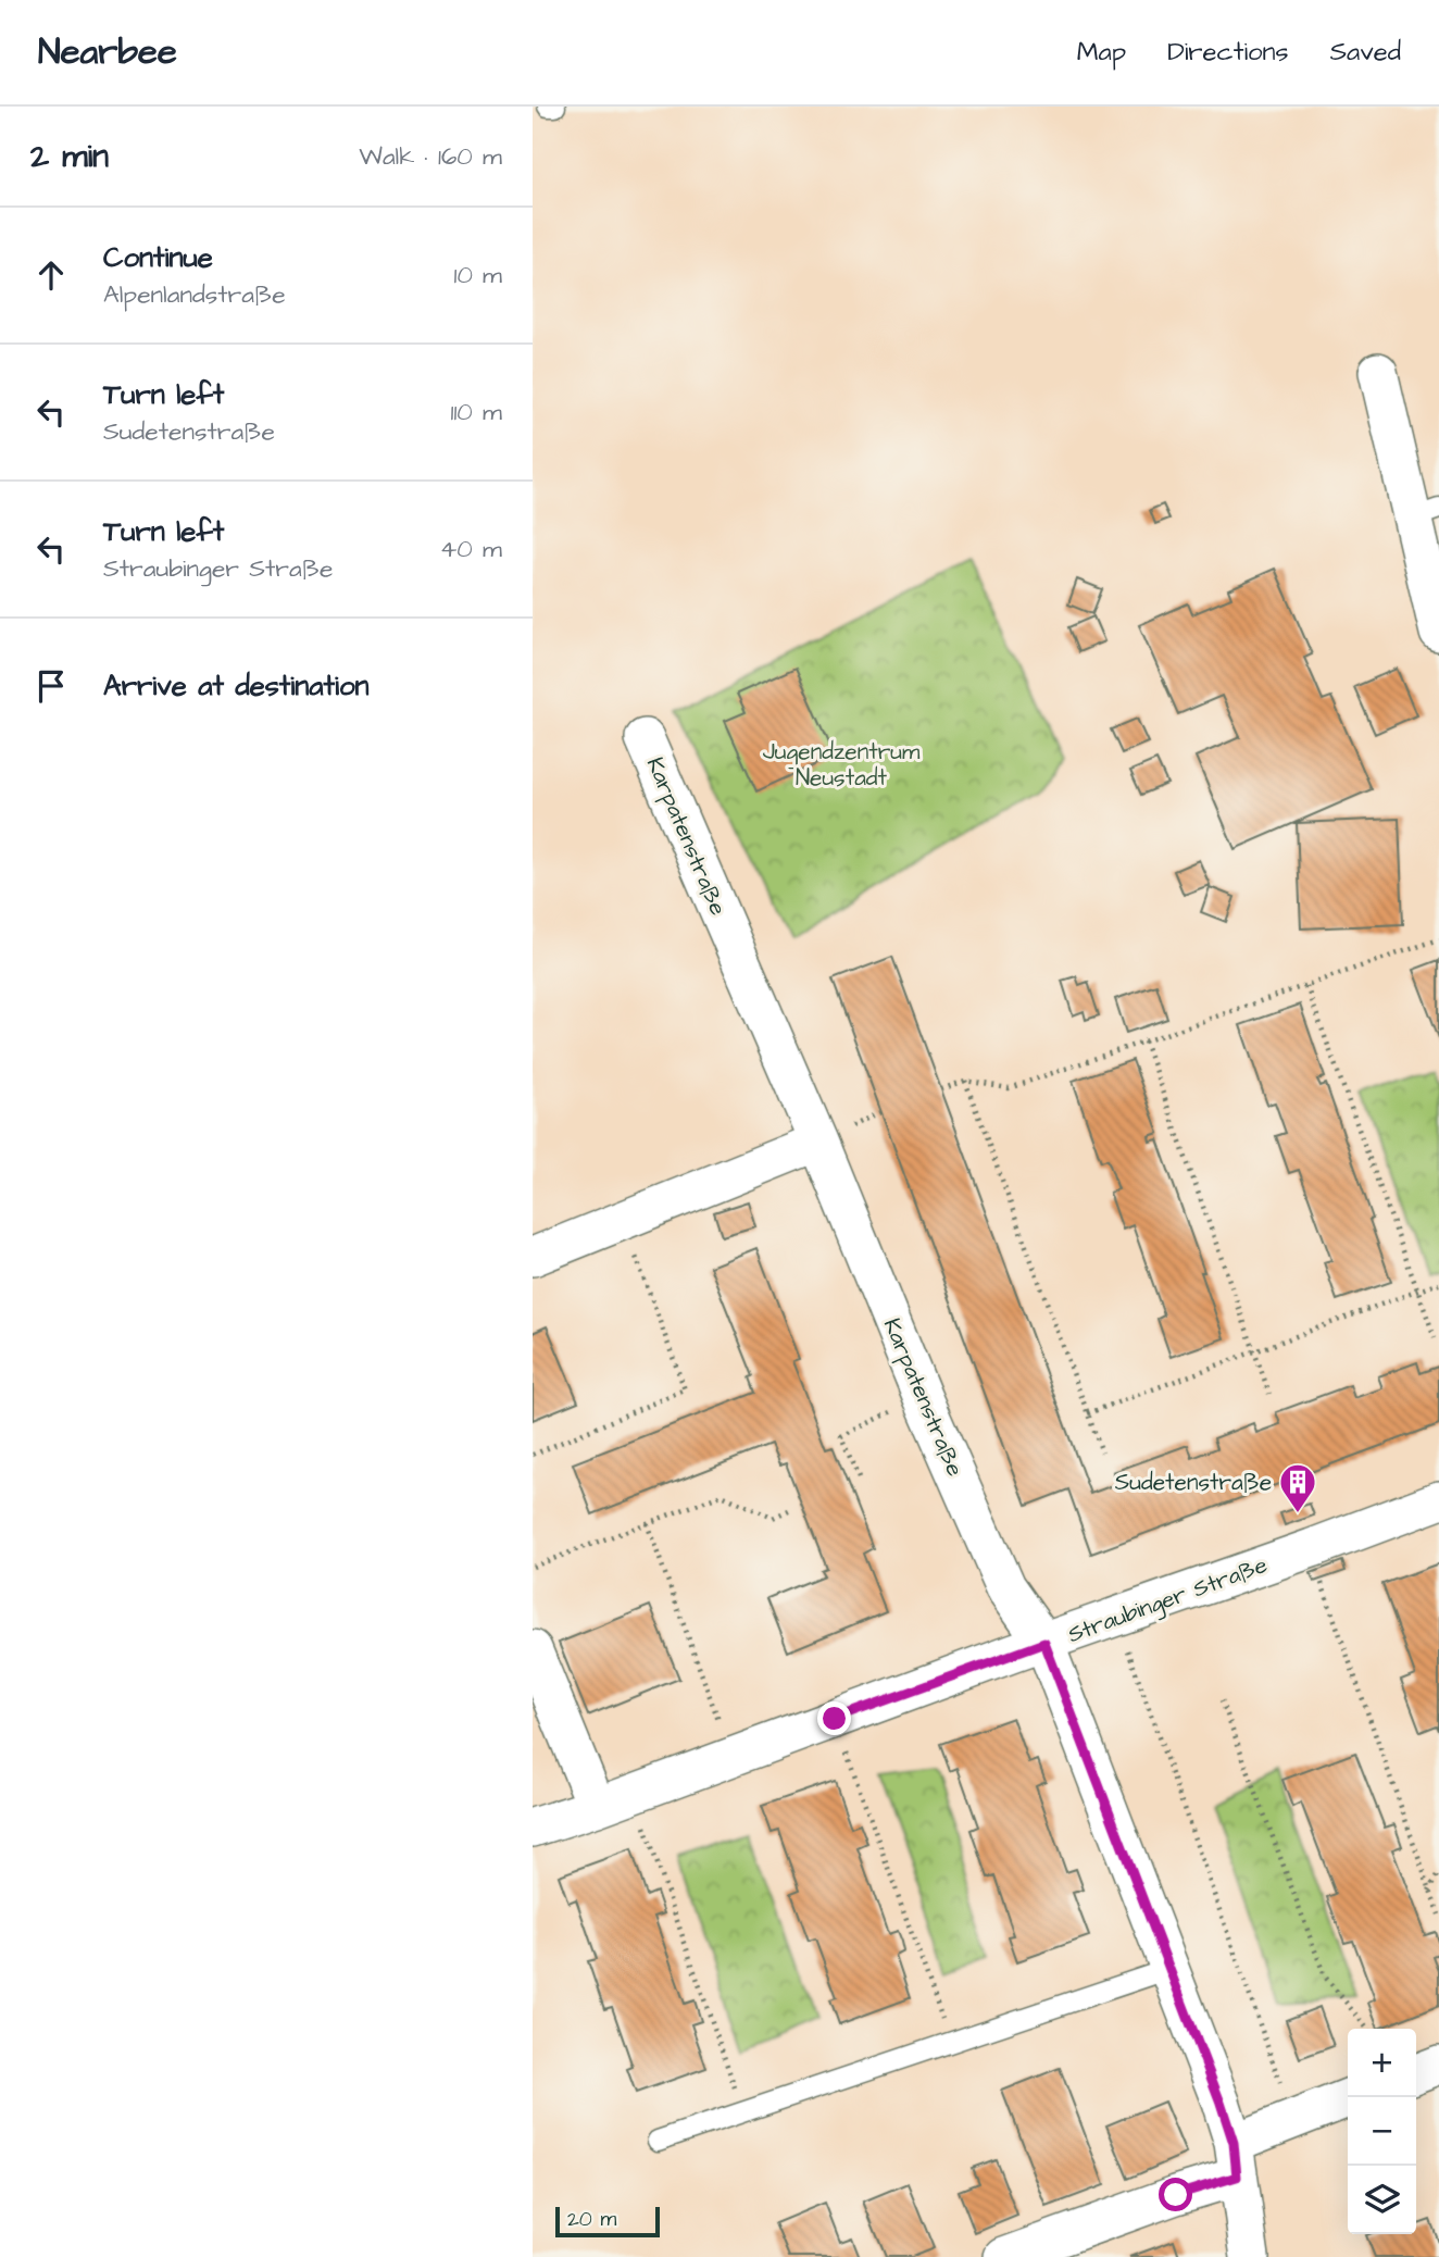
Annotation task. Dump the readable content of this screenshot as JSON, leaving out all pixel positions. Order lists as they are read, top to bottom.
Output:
{
  "streets": {
    "street": ["Karpatenstraße", "Straubinger Straße"]
  },
  "crossings": [
    ["Karpatenstraße", "Straubinger Straße"]
  ],
  "parks": ["Jugendzentrum Neustadt"],
  "places": {
    "building": ["Sudetenstraße"]
  },
  "scale_bar": "20 m",
  "page": {
    "header": "Nearbee",
    "nav": ["Map", "Directions", "Saved"],
    "heading": ["2 min", "Walk · 160 m"],
    "list": [
      ["Continue", "Alpenlandstraße", "10 m"],
      ["Turn left", "Sudetenstraße", "110 m"],
      ["Turn left", "Straubinger Straße", "40 m"],
      "Arrive at destination"
    ],
    "map_buttons": ["+", "−"],
    "scale": "20 m"
  }
}
